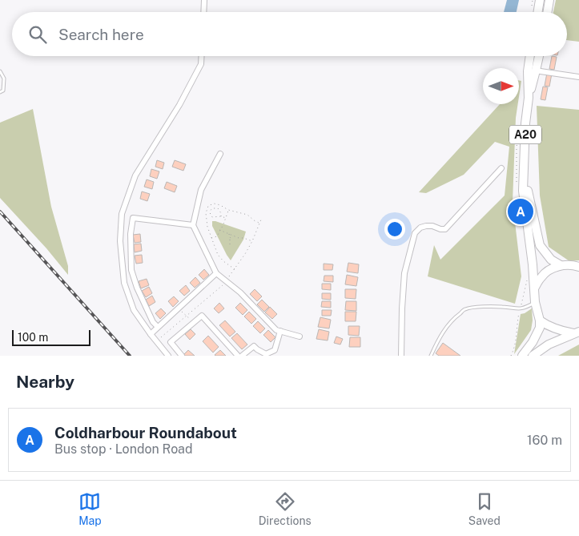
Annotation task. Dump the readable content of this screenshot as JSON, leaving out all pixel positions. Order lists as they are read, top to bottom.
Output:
{
  "streets": {
    "main road": ["A20"]
  },
  "scale_bar": "100 m",
  "north": "right",
  "page": {
    "search": "Search here",
    "pins": "A",
    "scale": "100 m",
    "heading": "Nearby",
    "list": [
      {
        "mark": "A",
        "name": "Coldharbour Roundabout",
        "note": "Bus stop · London Road",
        "value": "160 m"
      }
    ],
    "nav": ["Map", "Directions", "Saved"]
  }
}
